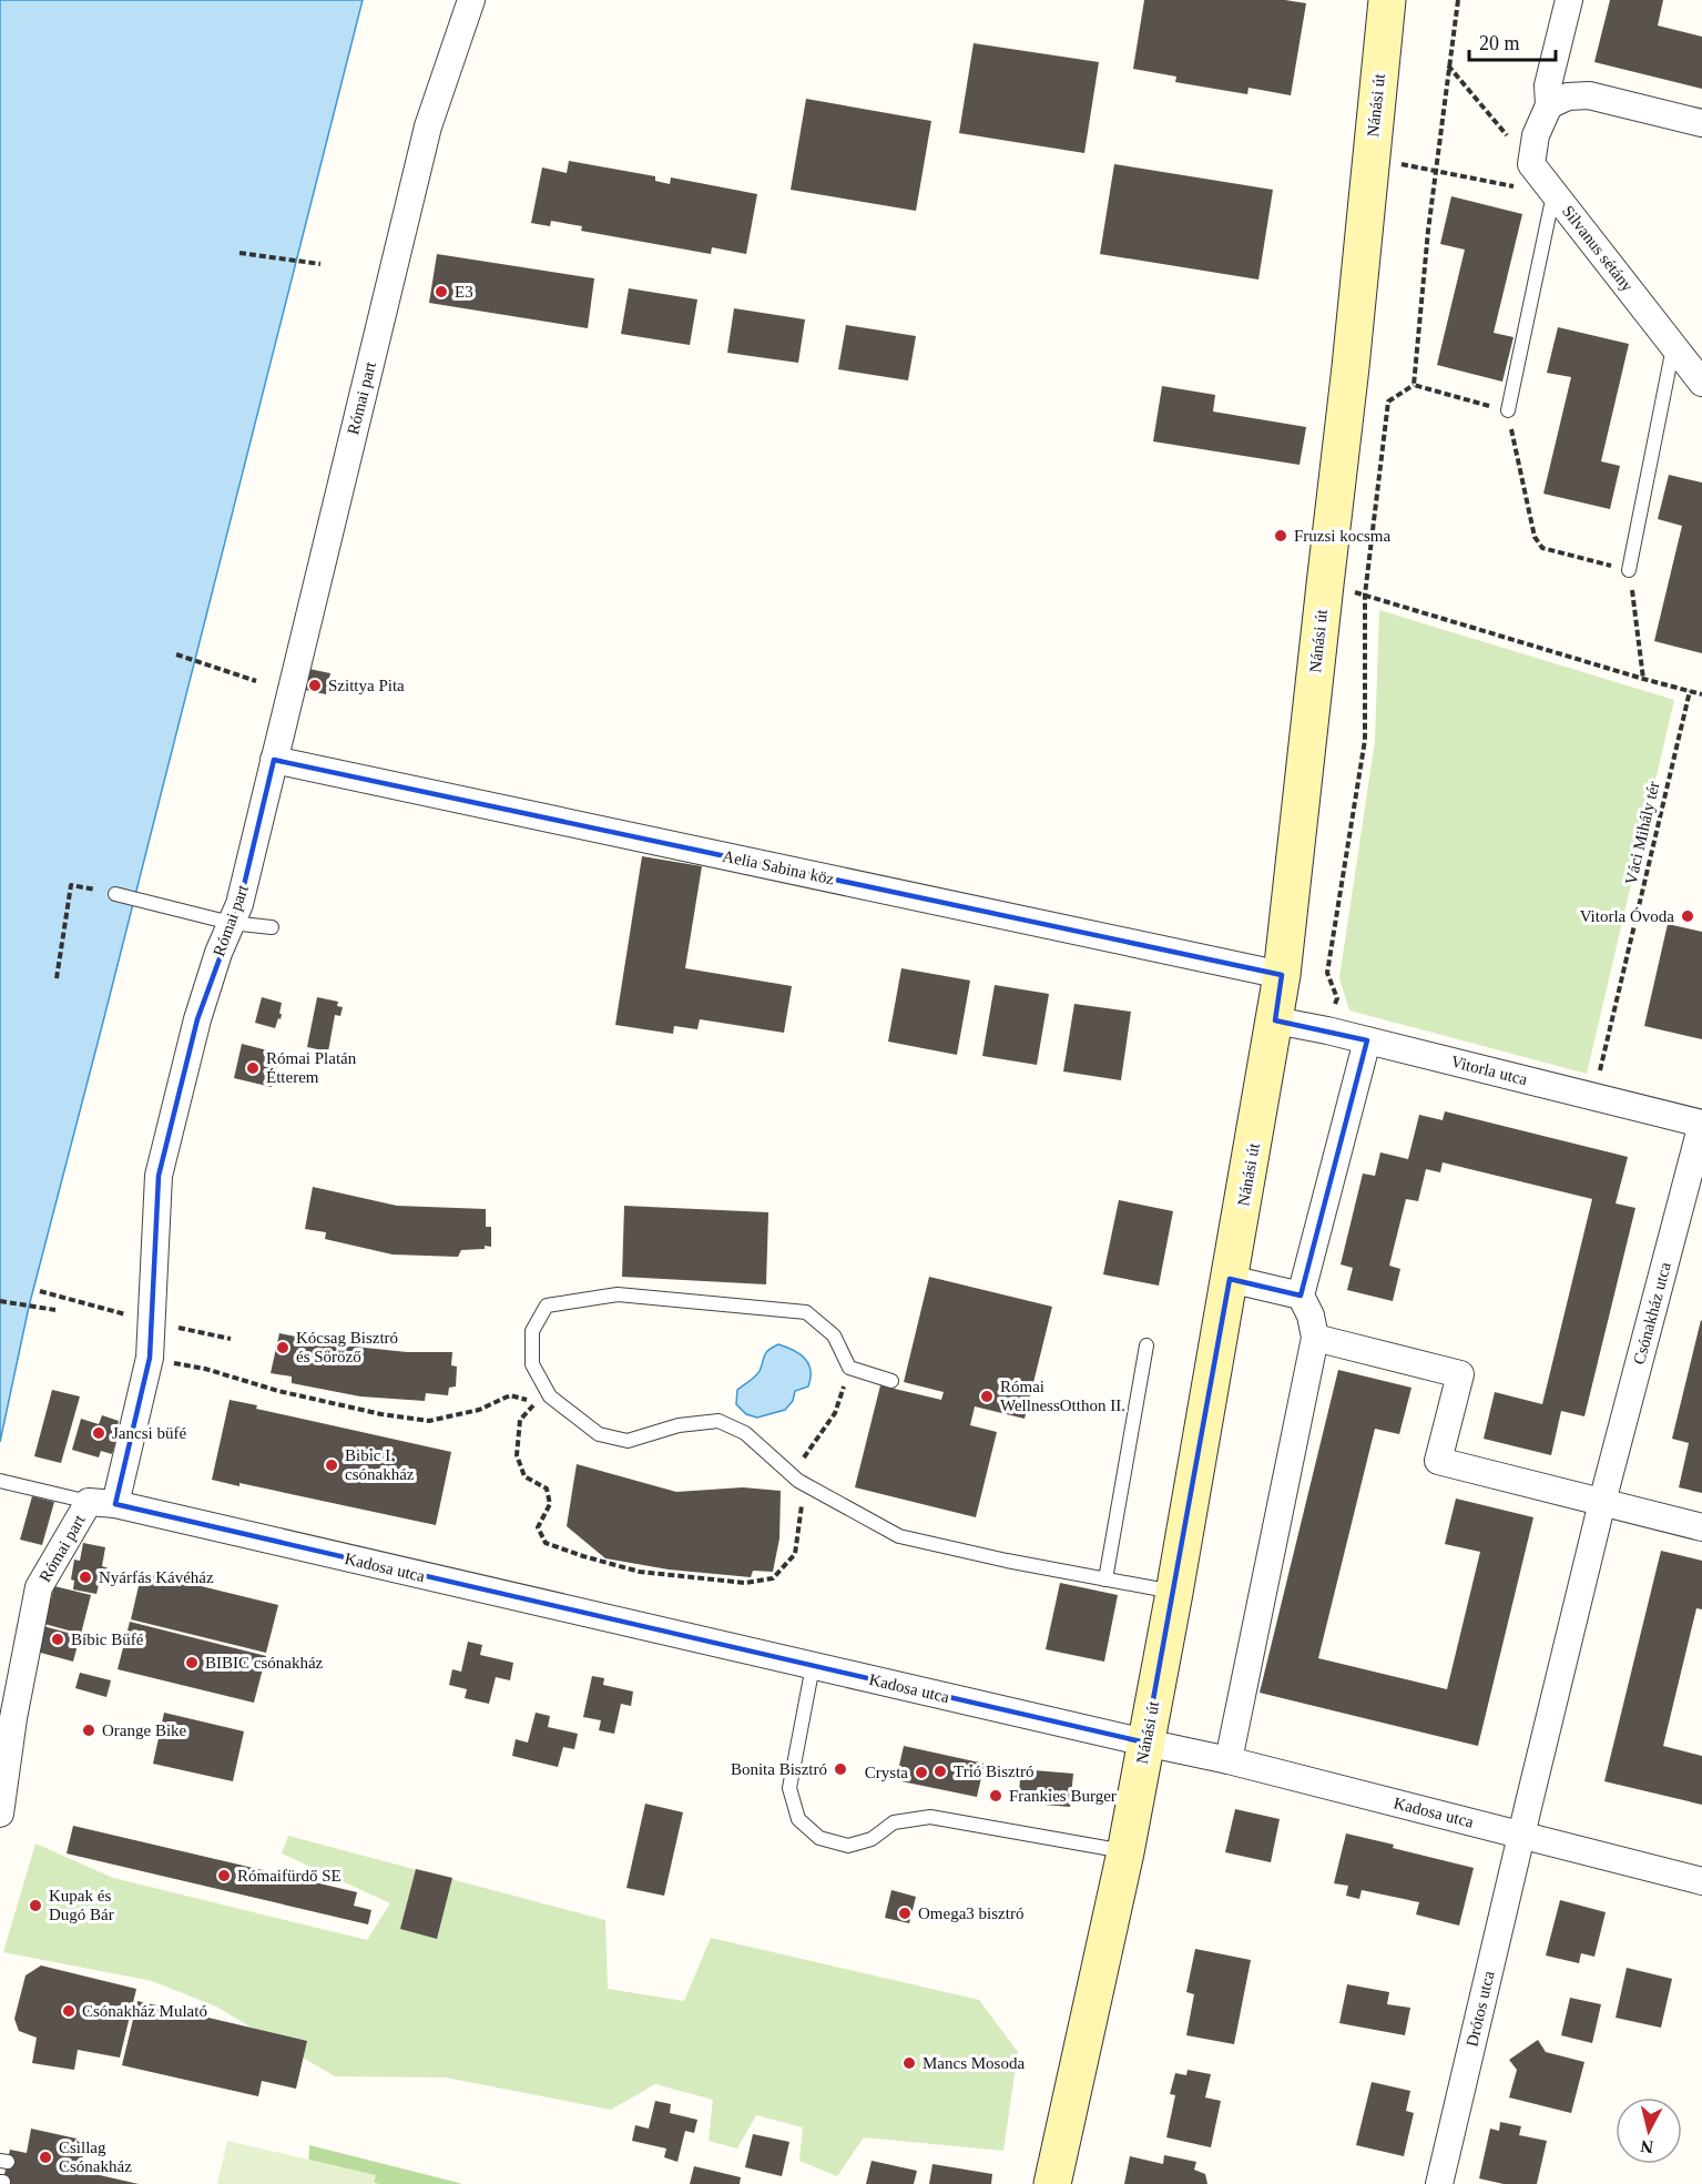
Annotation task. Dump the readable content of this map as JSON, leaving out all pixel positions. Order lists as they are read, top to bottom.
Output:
{
  "streets": {
    "street": [
      "Nánási út",
      "Silvanus sétány",
      "Római part",
      "Aelia Sabina köz",
      "Vitorla utca",
      "Csónakház utca",
      "Kadosa utca",
      "Drótos utca"
    ],
    "path": ["Váci Mihály tér"]
  },
  "crossings": [
    ["Nánási út", "Aelia Sabina köz"],
    ["Nánási út", "Vitorla utca"],
    ["Nánási út", "Kadosa utca"],
    ["Római part", "Aelia Sabina köz"],
    ["Római part", "Kadosa utca"],
    ["Váci Mihály tér", "Vitorla utca"],
    ["Vitorla utca", "Csónakház utca"],
    ["Csónakház utca", "Kadosa utca"],
    ["Csónakház utca", "Drótos utca"],
    ["Kadosa utca", "Drótos utca"]
  ],
  "places": [
    "E3",
    "Fruzsi kocsma",
    "Szittya Pita",
    "Vitorla Óvoda",
    "Római Platán Étterem",
    "Kócsag Bisztró és Söröző",
    "Római WellnessOtthon II.",
    "Jancsi büfé",
    "Bibic I. csónakház",
    "Nyárfás Kávéház",
    "Bíbic Büfé",
    "BIBIC csónakház",
    "Orange Bike",
    "Bonita Bisztró",
    "Trió Bisztró",
    "Crysta",
    "Frankies Burger",
    "Rómaifürdő SE",
    "Kupak és Dugó Bár",
    "Omega3 bisztró",
    "Csónakház Mulató",
    "Mancs Mosoda",
    "Csillag Csónakház"
  ],
  "scale_bar": "20 m",
  "north": "bottom"
}
